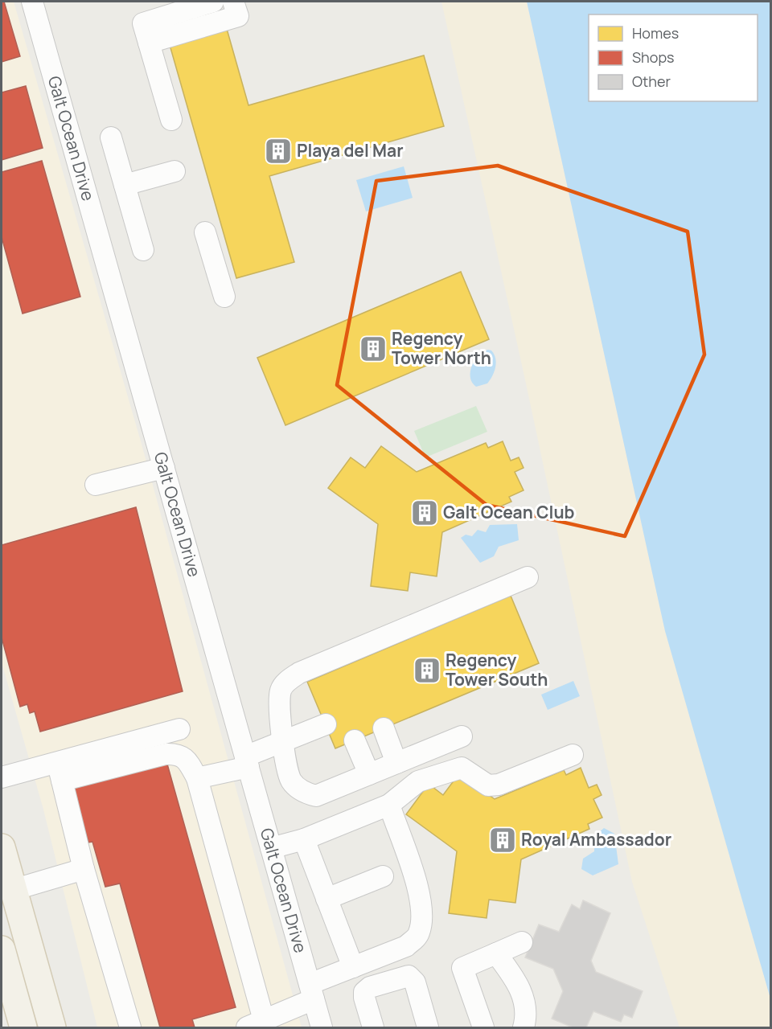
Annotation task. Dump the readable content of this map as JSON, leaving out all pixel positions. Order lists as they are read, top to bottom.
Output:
{
  "streets": {
    "street": ["Galt Ocean Drive"]
  },
  "places": {
    "building": [
      "Playa del Mar",
      "Regency Tower North",
      "Galt Ocean Club",
      "Regency Tower South",
      "Royal Ambassador"
    ]
  },
  "legend": ["Homes", "Shops", "Other"]
}
